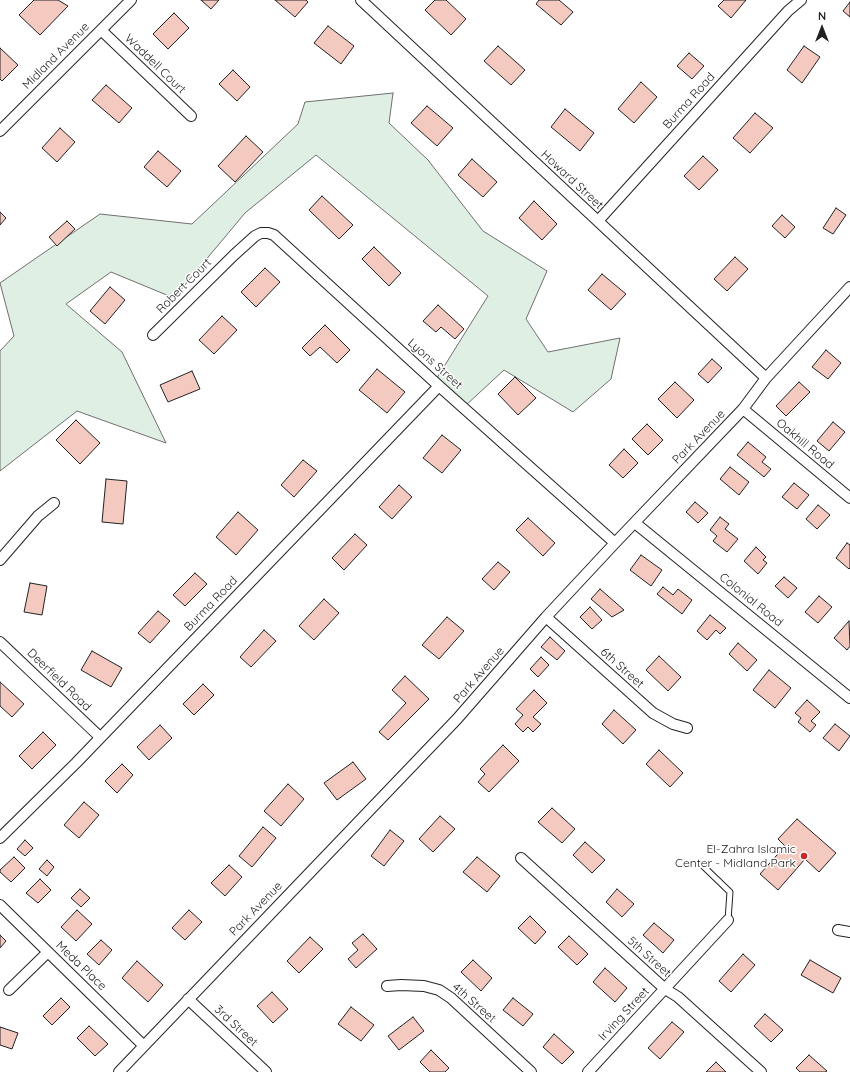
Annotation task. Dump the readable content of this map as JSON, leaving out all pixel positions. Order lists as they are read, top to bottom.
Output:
{
  "streets": {
    "street": [
      "Midland Avenue",
      "Waddell Court",
      "Burma Road",
      "Howard Street",
      "Robert Court",
      "Lyons Street",
      "Park Avenue",
      "Oakhill Road",
      "Colonial Road",
      "6th Street",
      "Deerfield Road",
      "5th Street",
      "Meda Place",
      "4th Street",
      "Irving Street",
      "3rd Street"
    ]
  },
  "crossings": [
    ["Midland Avenue", "Waddell Court"],
    ["Burma Road", "Howard Street"],
    ["Burma Road", "Lyons Street"],
    ["Burma Road", "Deerfield Road"],
    ["Howard Street", "Park Avenue"],
    ["Robert Court", "Lyons Street"],
    ["Lyons Street", "Park Avenue"],
    ["Park Avenue", "Oakhill Road"],
    ["Park Avenue", "Colonial Road"],
    ["Park Avenue", "6th Street"],
    ["Park Avenue", "Meda Place"],
    ["Park Avenue", "3rd Street"],
    ["5th Street", "Irving Street"]
  ],
  "places": ["El-Zahra Islamic Center - Midland Park"],
  "north": "top"
}
